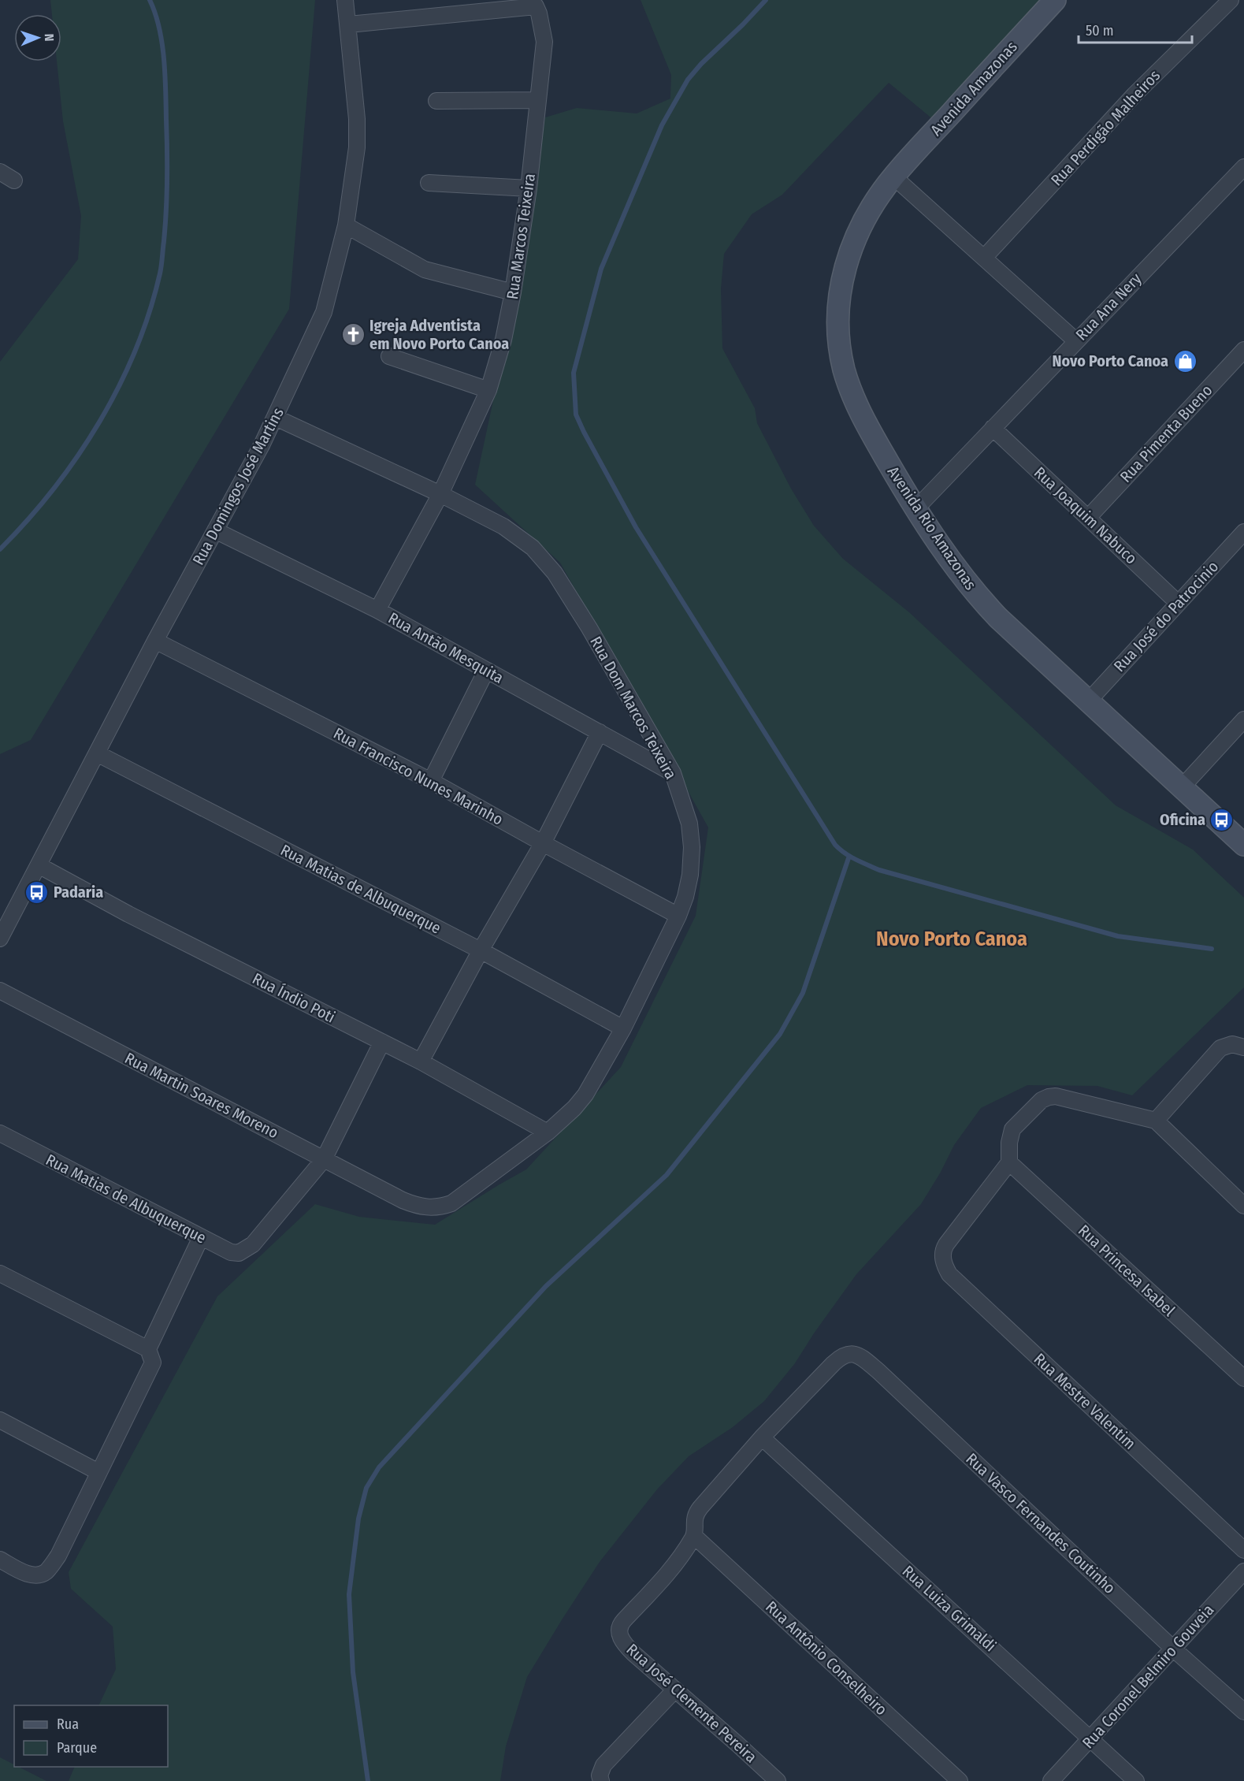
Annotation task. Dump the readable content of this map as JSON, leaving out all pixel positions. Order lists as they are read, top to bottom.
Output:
{
  "streets": {
    "street": [
      "Avenida Amazonas",
      "Rua Perdigão Malheiros",
      "Rua Marcos Teixeira",
      "Rua Ana Nery",
      "Rua Pimenta Bueno",
      "Rua Domingos José Martins",
      "Rua Joaquim Nabuco",
      "Avenida Rio Amazonas",
      "Rua José do Patrocinio",
      "Rua Antão Mesquita",
      "Rua Dom Marcos Teixeira",
      "Rua Francisco Nunes Marinho",
      "Rua Matias de Albuquerque",
      "Rua Índio Poti",
      "Rua Martin Soares Moreno",
      "Rua Princesa Isabel",
      "Rua Mestre Valentim",
      "Rua Vasco Fernandes Coutinho",
      "Rua Luiza Grimaldi",
      "Rua Antônio Conselheiro",
      "Rua Coronel Belmiro Gouveia",
      "Rua José Clemente Pereira"
    ]
  },
  "crossings": [
    ["Avenida Amazonas", "Avenida Rio Amazonas"],
    ["Rua Marcos Teixeira", "Rua Domingos José Martins"],
    ["Rua Marcos Teixeira", "Rua Antão Mesquita"],
    ["Rua Marcos Teixeira", "Rua Dom Marcos Teixeira"],
    ["Rua Ana Nery", "Rua Joaquim Nabuco"],
    ["Rua Ana Nery", "Avenida Rio Amazonas"],
    ["Rua Pimenta Bueno", "Rua Joaquim Nabuco"],
    ["Rua Domingos José Martins", "Rua Antão Mesquita"],
    ["Rua Domingos José Martins", "Rua Dom Marcos Teixeira"],
    ["Rua Domingos José Martins", "Rua Francisco Nunes Marinho"],
    ["Rua Domingos José Martins", "Rua Matias de Albuquerque"],
    ["Rua Domingos José Martins", "Rua Índio Poti"],
    ["Rua Joaquim Nabuco", "Rua José do Patrocinio"],
    ["Avenida Rio Amazonas", "Rua José do Patrocinio"],
    ["Rua Antão Mesquita", "Rua Dom Marcos Teixeira"],
    ["Rua Dom Marcos Teixeira", "Rua Francisco Nunes Marinho"],
    ["Rua Dom Marcos Teixeira", "Rua Matias de Albuquerque"],
    ["Rua Dom Marcos Teixeira", "Rua Índio Poti"],
    ["Rua Dom Marcos Teixeira", "Rua Martin Soares Moreno"],
    ["Rua Matias de Albuquerque", "Rua Martin Soares Moreno"],
    ["Rua Princesa Isabel", "Rua Mestre Valentim"],
    ["Rua Vasco Fernandes Coutinho", "Rua Luiza Grimaldi"],
    ["Rua Vasco Fernandes Coutinho", "Rua Coronel Belmiro Gouveia"],
    ["Rua Luiza Grimaldi", "Rua Coronel Belmiro Gouveia"],
    ["Rua Antônio Conselheiro", "Rua José Clemente Pereira"]
  ],
  "districts": ["Novo Porto Canoa"],
  "places": {
    "church": ["Igreja Adventista em Novo Porto Canoa"],
    "shop": ["Novo Porto Canoa"],
    "bus stop": ["Oficina", "Padaria"]
  },
  "legend": ["Rua", "Parque"],
  "scale_bar": "50 m",
  "north": "right"
}
